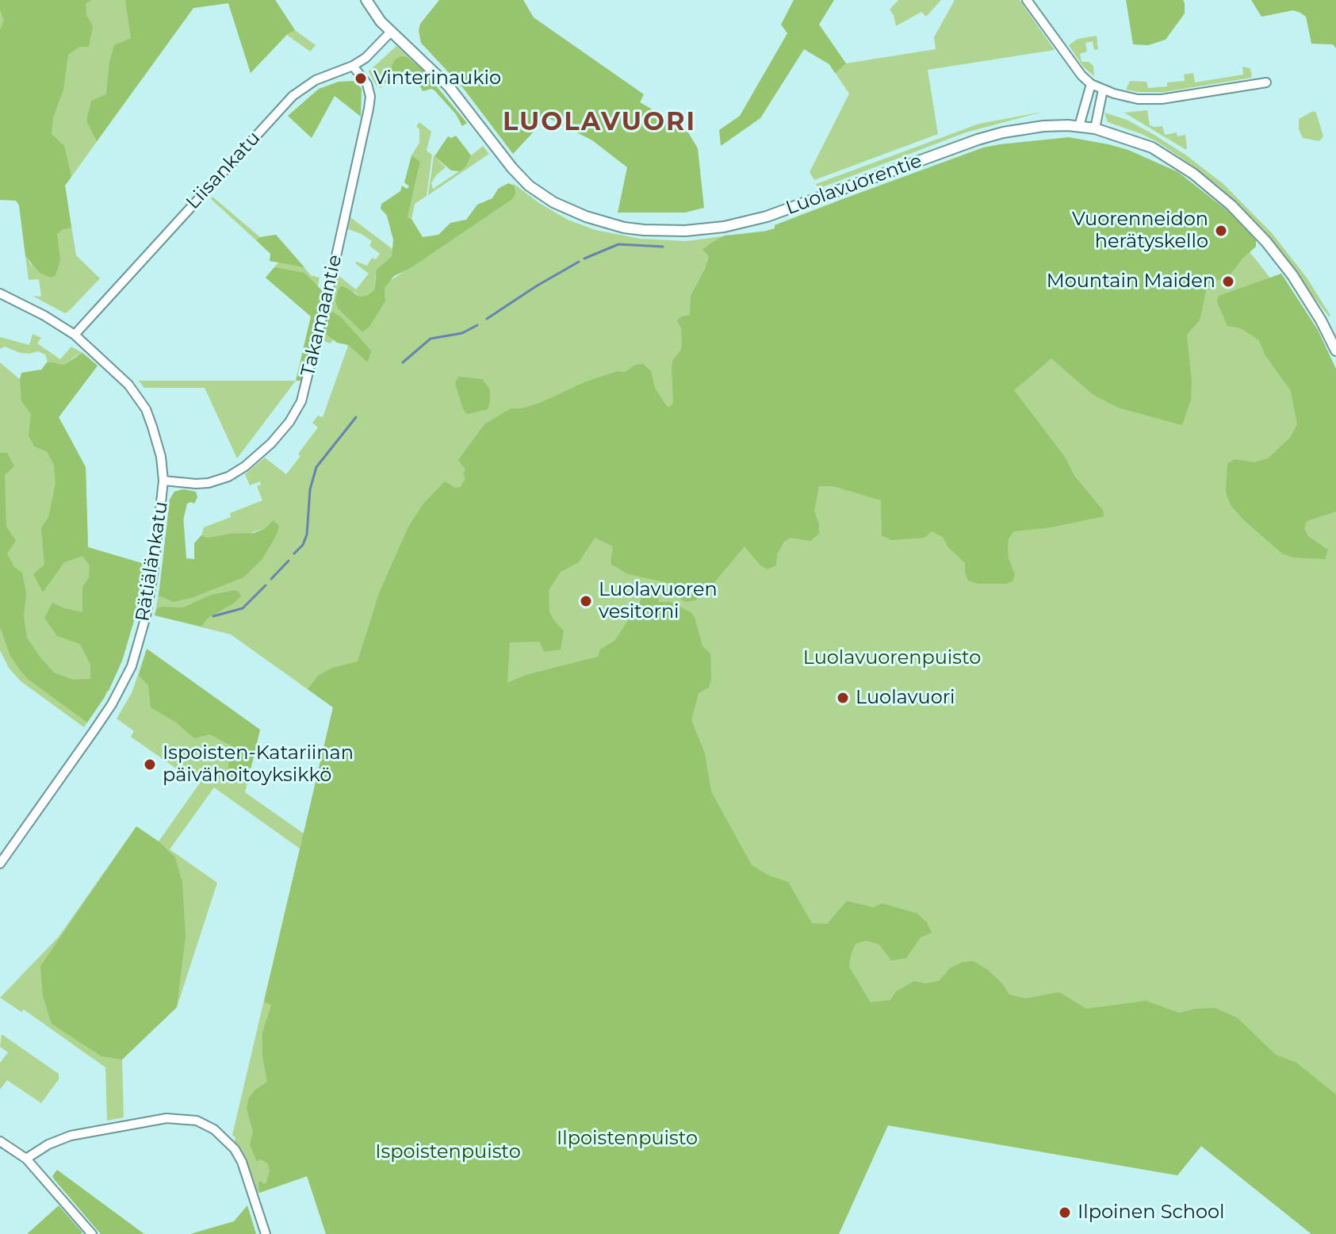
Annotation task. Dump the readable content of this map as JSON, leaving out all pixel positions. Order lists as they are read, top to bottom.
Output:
{
  "streets": {
    "street": [
      "Liisankatu",
      "Luolavuorentie",
      "Takamaantie",
      "Rätiälänkatu"
    ]
  },
  "crossings": [
    ["Liisankatu", "Luolavuorentie"],
    ["Liisankatu", "Takamaantie"],
    ["Liisankatu", "Rätiälänkatu"],
    ["Takamaantie", "Rätiälänkatu"]
  ],
  "districts": ["LUOLAVUORI"],
  "parks": ["Luolavuorenpuisto", "Ilpoistenpuisto", "Ispoistenpuisto"],
  "places": [
    "Vinterinaukio",
    "Vuorenneidon herätyskello",
    "Mountain Maiden",
    "Luolavuoren vesitorni",
    "Luolavuori",
    "Ispoisten-Katariinan päivähoitoyksikkö",
    "Ilpoinen School"
  ]
}
